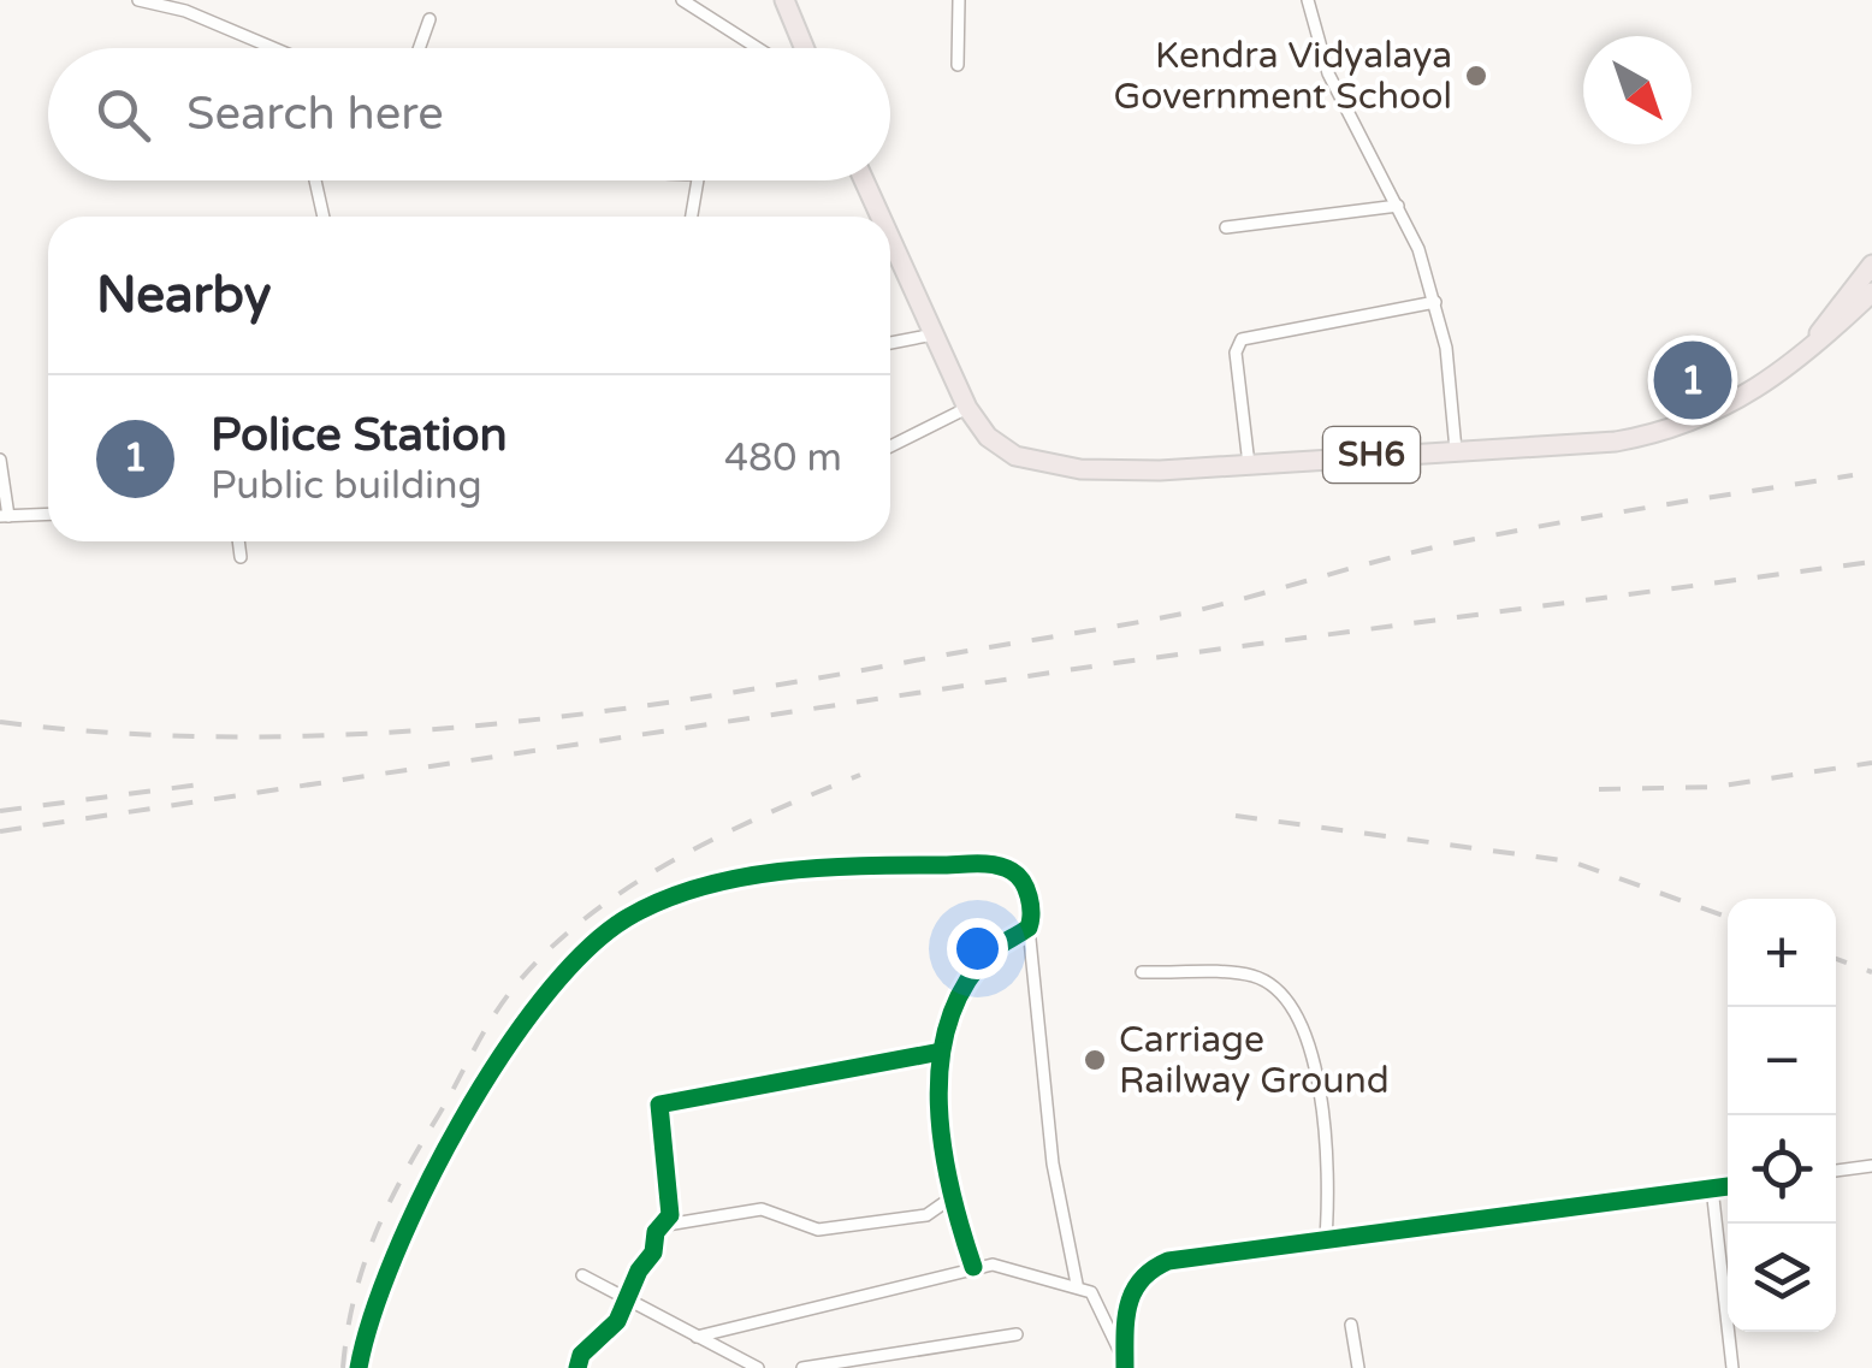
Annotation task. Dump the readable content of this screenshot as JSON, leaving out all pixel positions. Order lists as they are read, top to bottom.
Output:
{
  "streets": {
    "main road": ["SH6"]
  },
  "places": ["Kendra Vidyalaya Government School", "Carriage Railway Ground"],
  "north": "bottom right",
  "page": {
    "search": "Search here",
    "heading": "Nearby",
    "pins": "1",
    "list": [
      {
        "mark": "1",
        "name": "Police Station",
        "note": "Public building",
        "value": "480 m"
      }
    ],
    "map_buttons": ["+", "−"]
  }
}
